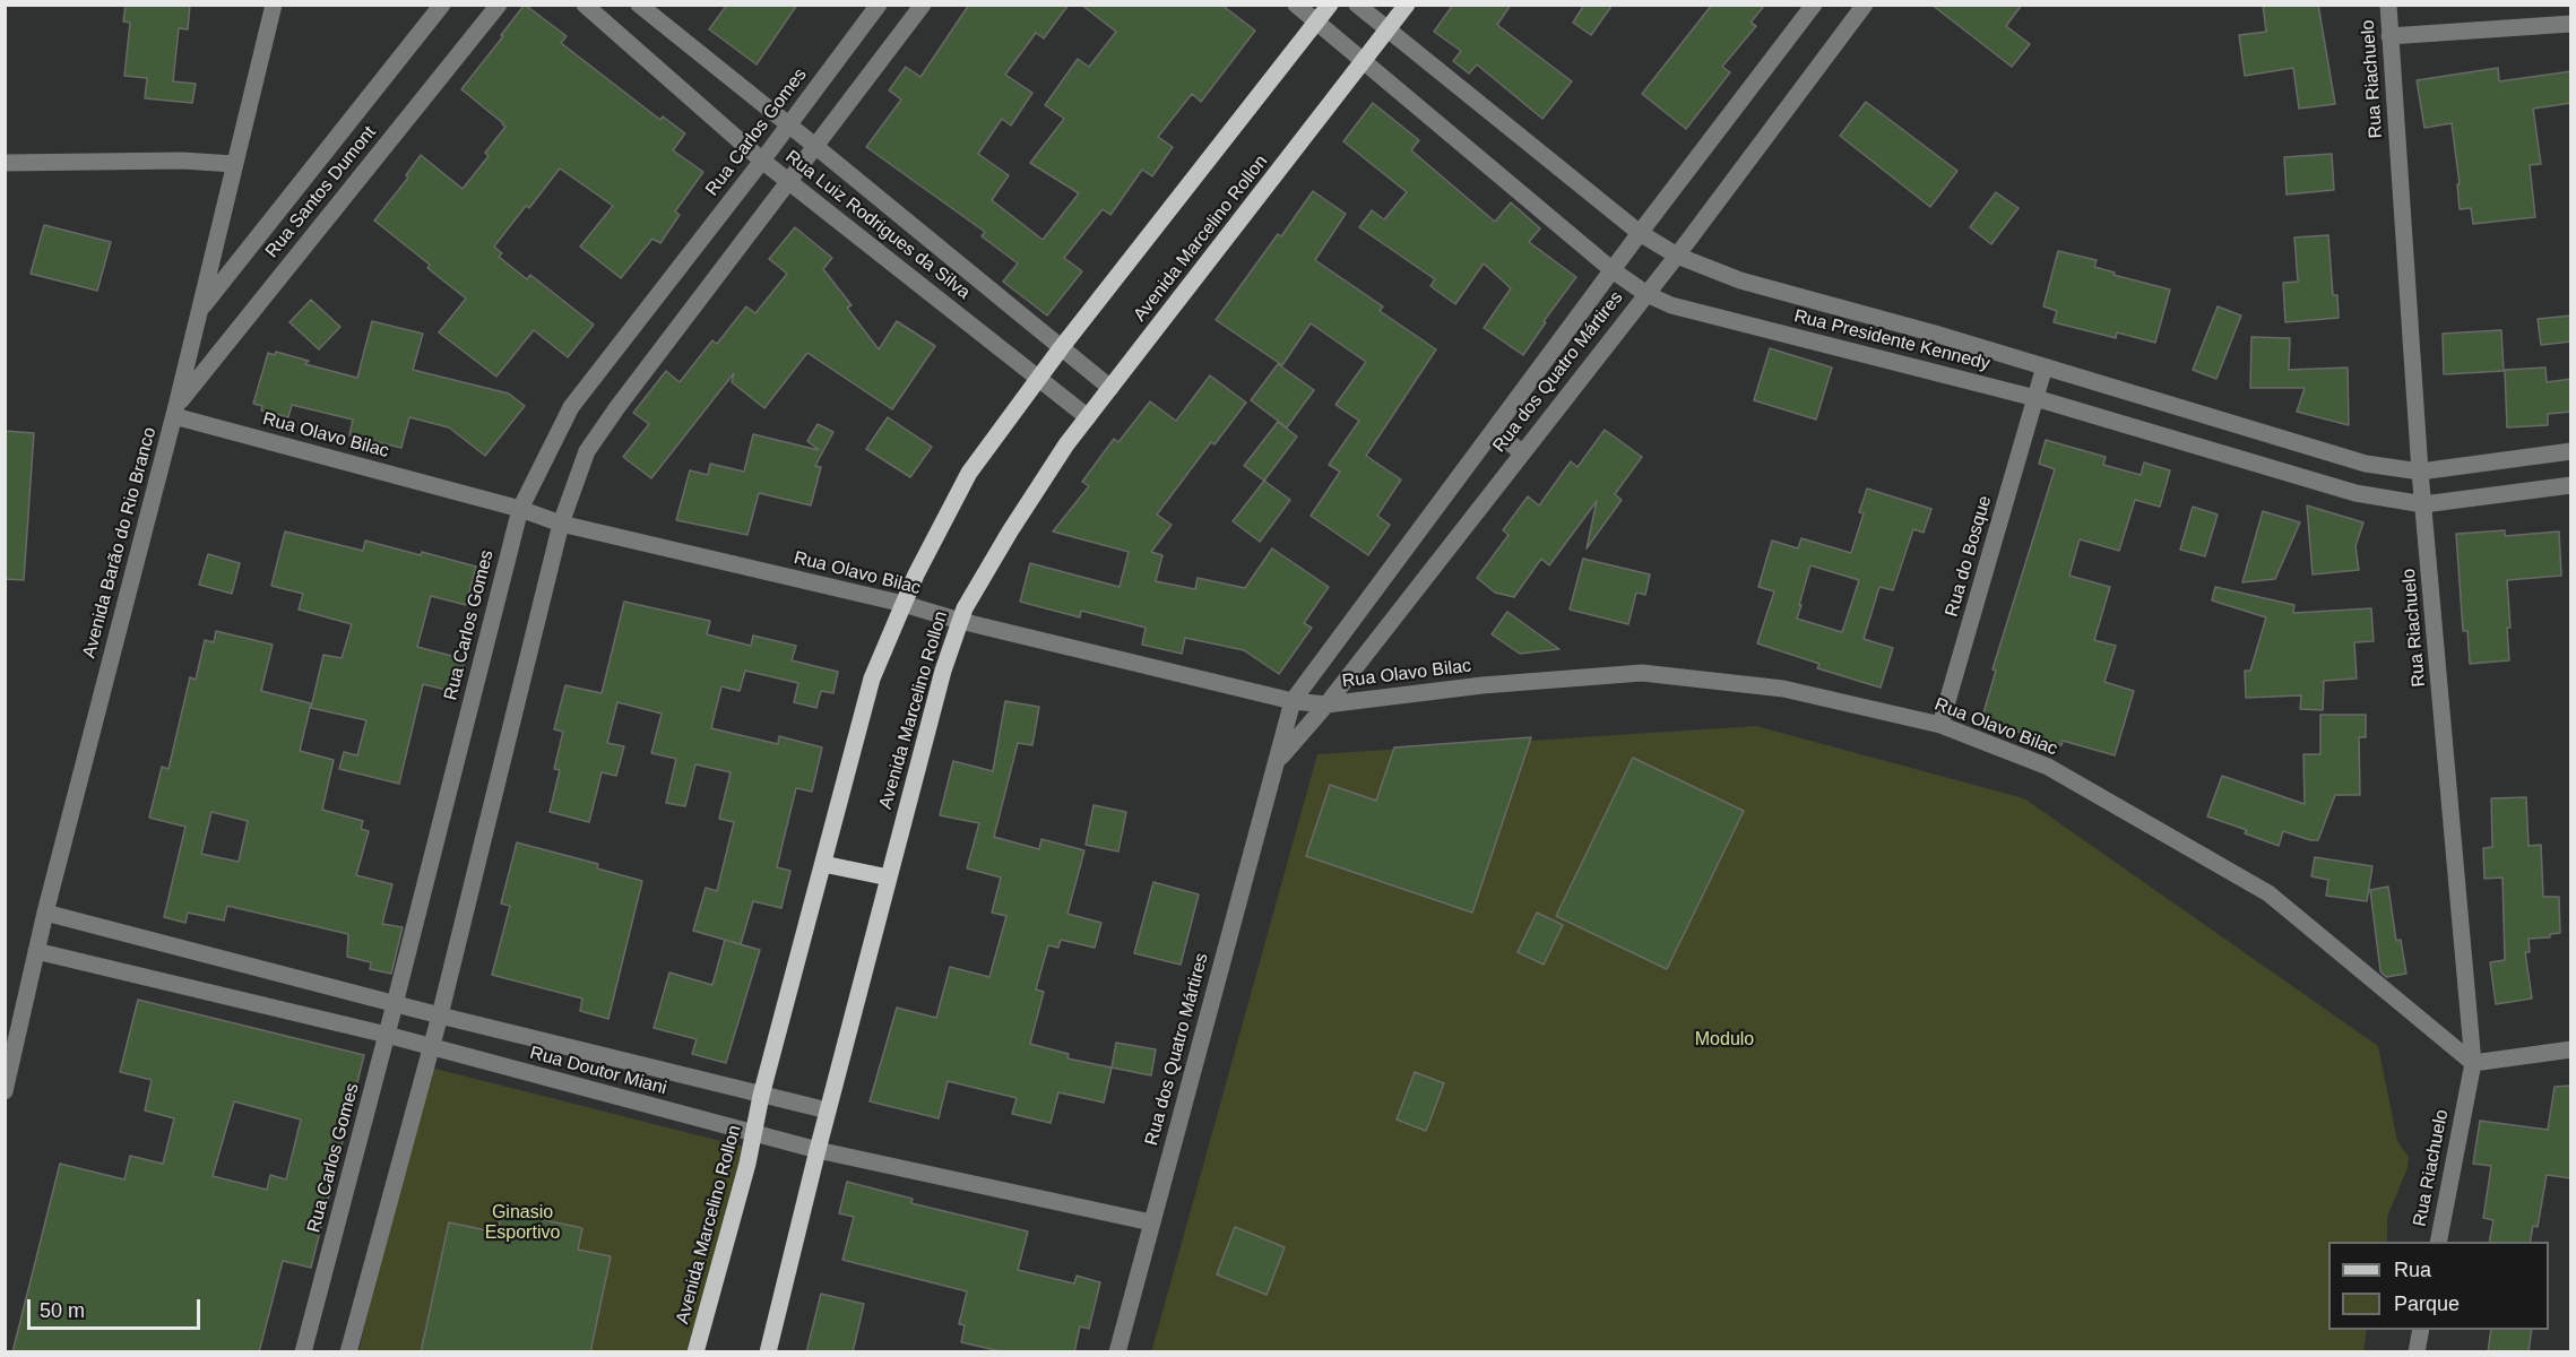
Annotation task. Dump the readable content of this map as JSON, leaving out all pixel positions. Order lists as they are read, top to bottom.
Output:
{
  "streets": {
    "main road": ["Avenida Marcelino Rollon"],
    "street": [
      "Rua Riachuelo",
      "Rua Carlos Gomes",
      "Rua Santos Dumont",
      "Rua Luiz Rodrigues da Silva",
      "Rua Presidente Kennedy",
      "Rua dos Quatro Mártires",
      "Rua Olavo Bilac",
      "Avenida Barão do Rio Branco",
      "Rua do Bosque",
      "Rua Doutor Miani"
    ]
  },
  "crossings": [
    ["Rua Riachuelo", "Rua Presidente Kennedy"],
    ["Rua Riachuelo", "Rua Olavo Bilac"],
    ["Rua Carlos Gomes", "Rua Luiz Rodrigues da Silva"],
    ["Rua Carlos Gomes", "Rua Olavo Bilac"],
    ["Rua Carlos Gomes", "Rua Doutor Miani"],
    ["Rua Santos Dumont", "Rua Olavo Bilac"],
    ["Rua Santos Dumont", "Avenida Barão do Rio Branco"],
    ["Rua Luiz Rodrigues da Silva", "Avenida Marcelino Rollon"],
    ["Avenida Marcelino Rollon", "Rua Presidente Kennedy"],
    ["Avenida Marcelino Rollon", "Rua Olavo Bilac"],
    ["Avenida Marcelino Rollon", "Rua Doutor Miani"],
    ["Rua Presidente Kennedy", "Rua dos Quatro Mártires"],
    ["Rua Presidente Kennedy", "Rua do Bosque"],
    ["Rua dos Quatro Mártires", "Rua Olavo Bilac"],
    ["Rua dos Quatro Mártires", "Rua Doutor Miani"],
    ["Rua Olavo Bilac", "Avenida Barão do Rio Branco"],
    ["Rua Olavo Bilac", "Rua do Bosque"],
    ["Avenida Barão do Rio Branco", "Rua Doutor Miani"]
  ],
  "parks": ["Modulo", "Ginasio Esportivo"],
  "legend": ["Rua", "Parque"],
  "scale_bar": "50 m"
}
